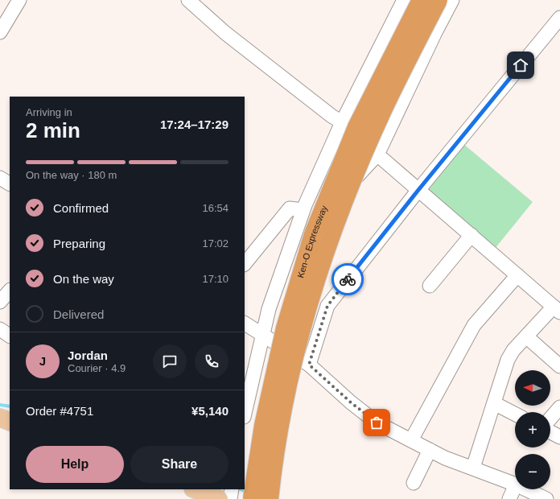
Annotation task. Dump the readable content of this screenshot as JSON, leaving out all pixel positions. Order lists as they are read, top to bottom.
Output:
{
  "streets": {
    "highway": ["Ken-O Expressway"]
  },
  "north": "left",
  "page": {
    "heading": ["2 min", "Arriving in", "17:24–17:29"],
    "panel": [
      "Jordan",
      "Courier · 4.9",
      "Order #4751",
      "¥5,140"
    ],
    "bar": "On the way · 180 m",
    "list": [
      ["Confirmed", "16:54"],
      ["Preparing", "17:02"],
      ["On the way", "17:10"],
      "Delivered"
    ],
    "round": "J",
    "map_buttons": ["+", "−"],
    "buttons": ["Help", "Share"]
  }
}
